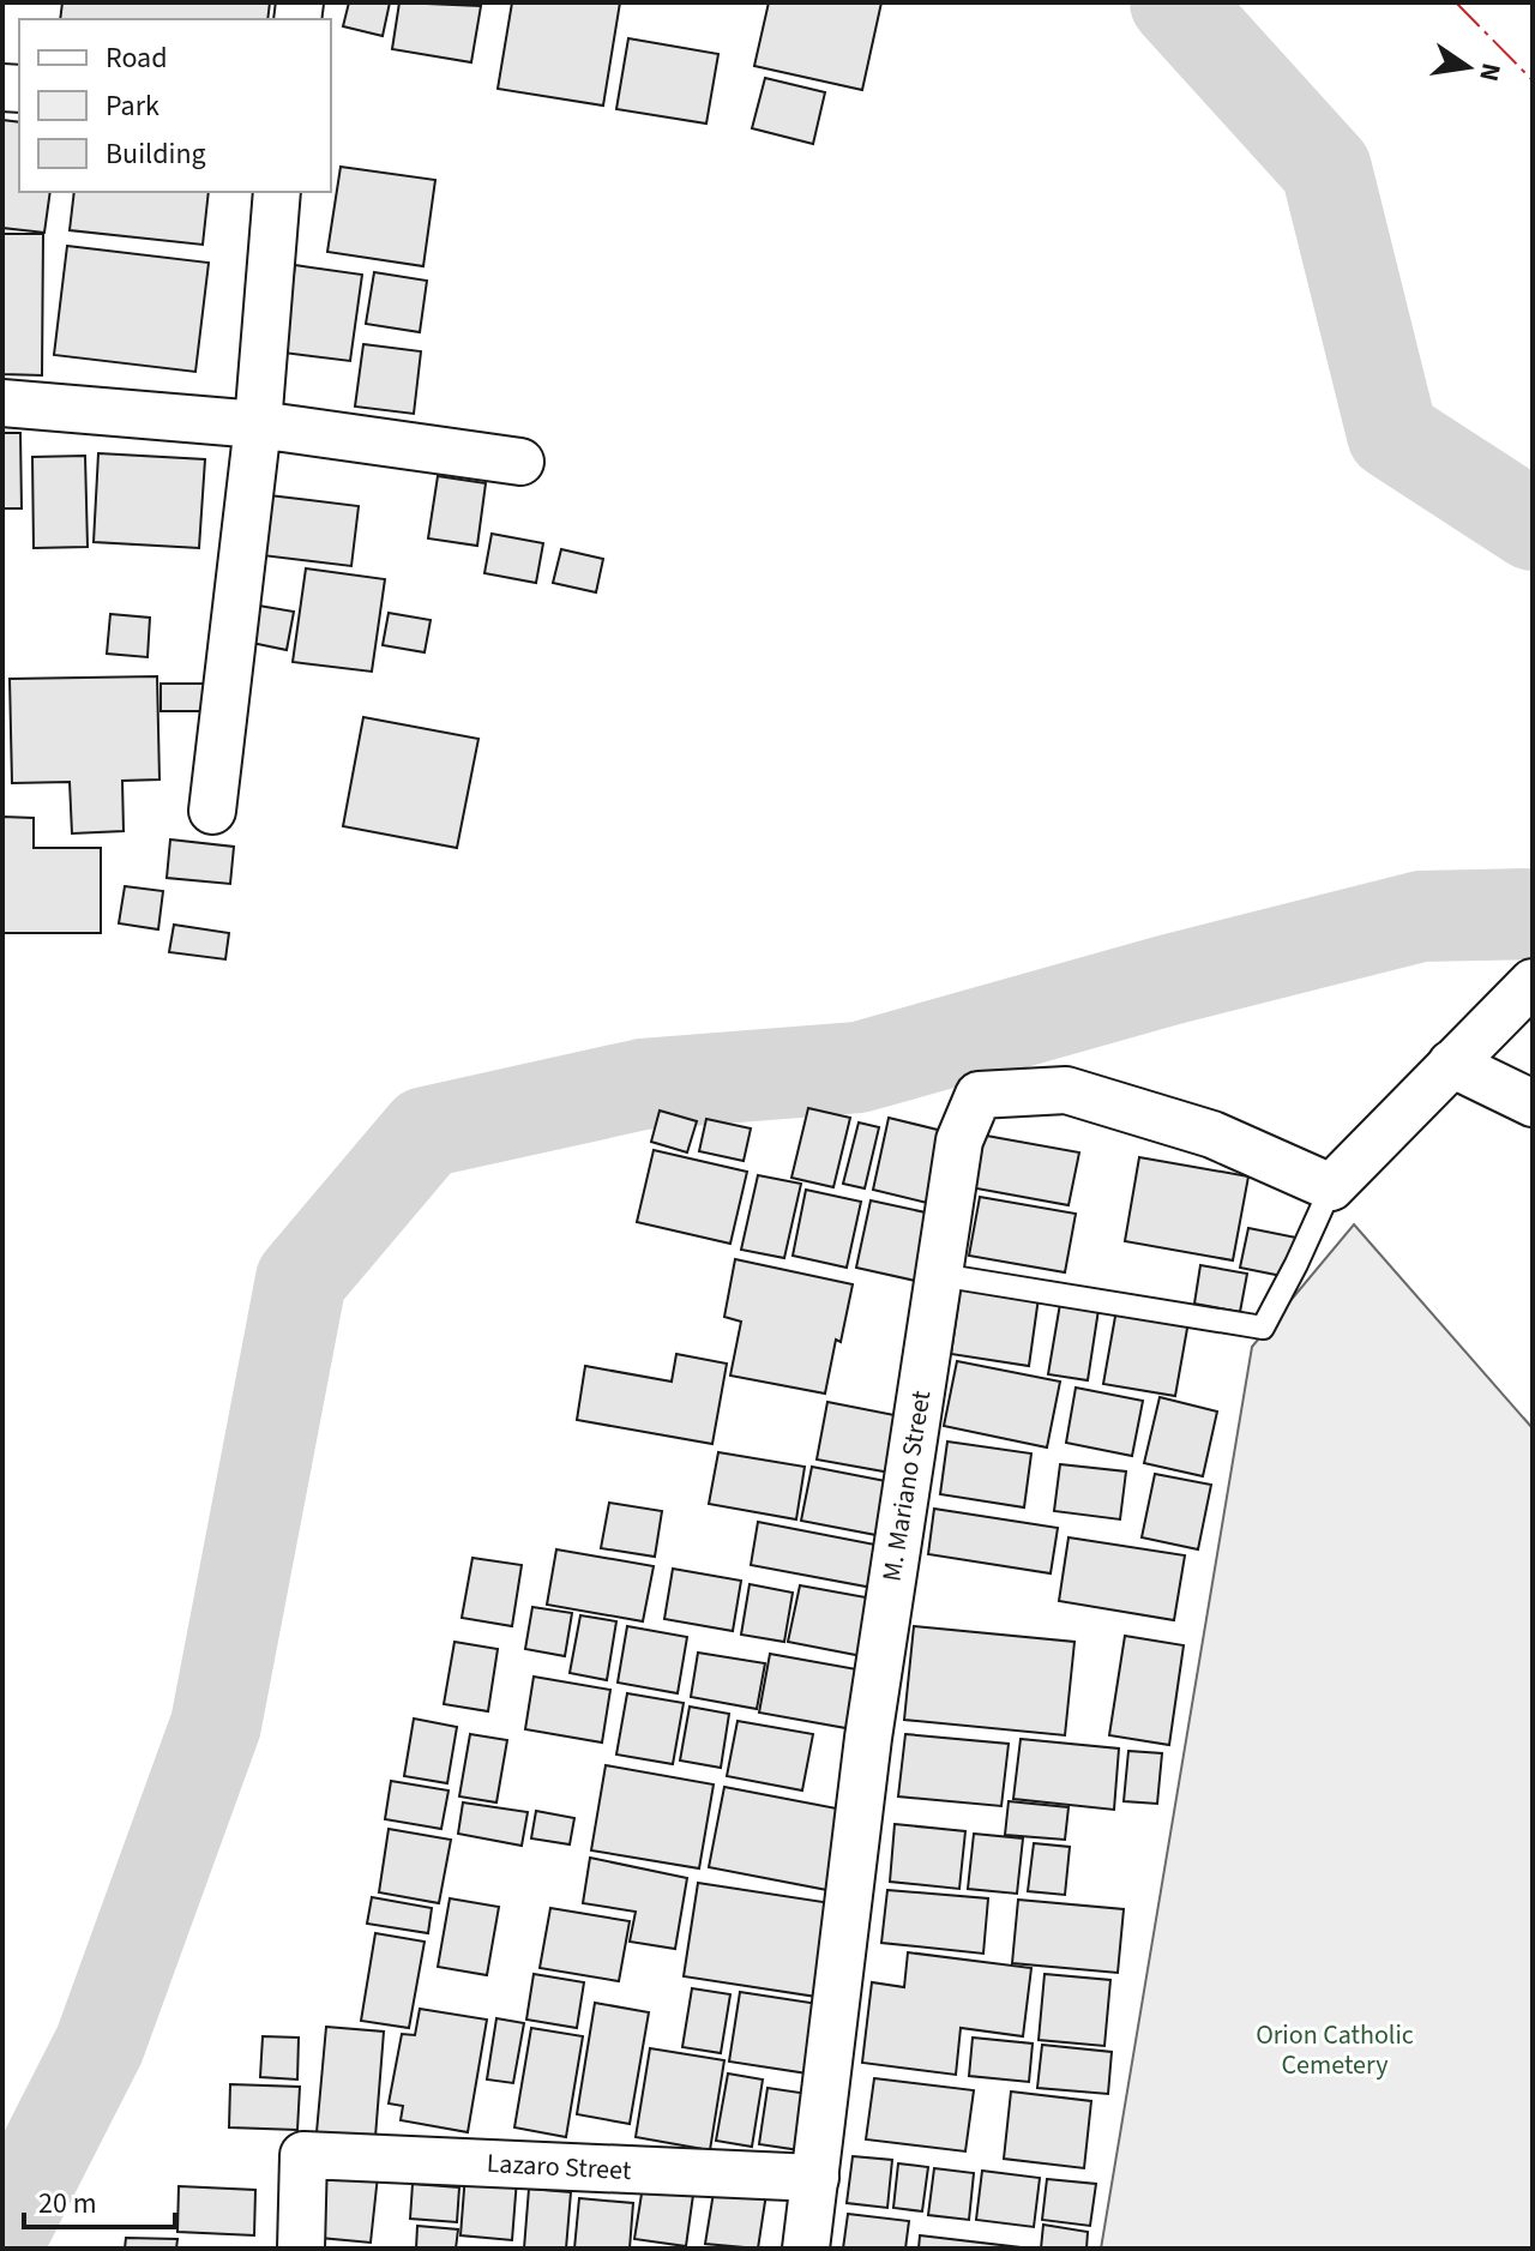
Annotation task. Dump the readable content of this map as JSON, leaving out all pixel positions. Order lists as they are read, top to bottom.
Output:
{
  "streets": {
    "street": ["M. Mariano Street", "Lazaro Street"]
  },
  "crossings": [
    ["M. Mariano Street", "Lazaro Street"]
  ],
  "parks": ["Orion Catholic Cemetery"],
  "legend": ["Road", "Park", "Building"],
  "scale_bar": "20 m",
  "north": "right"
}
